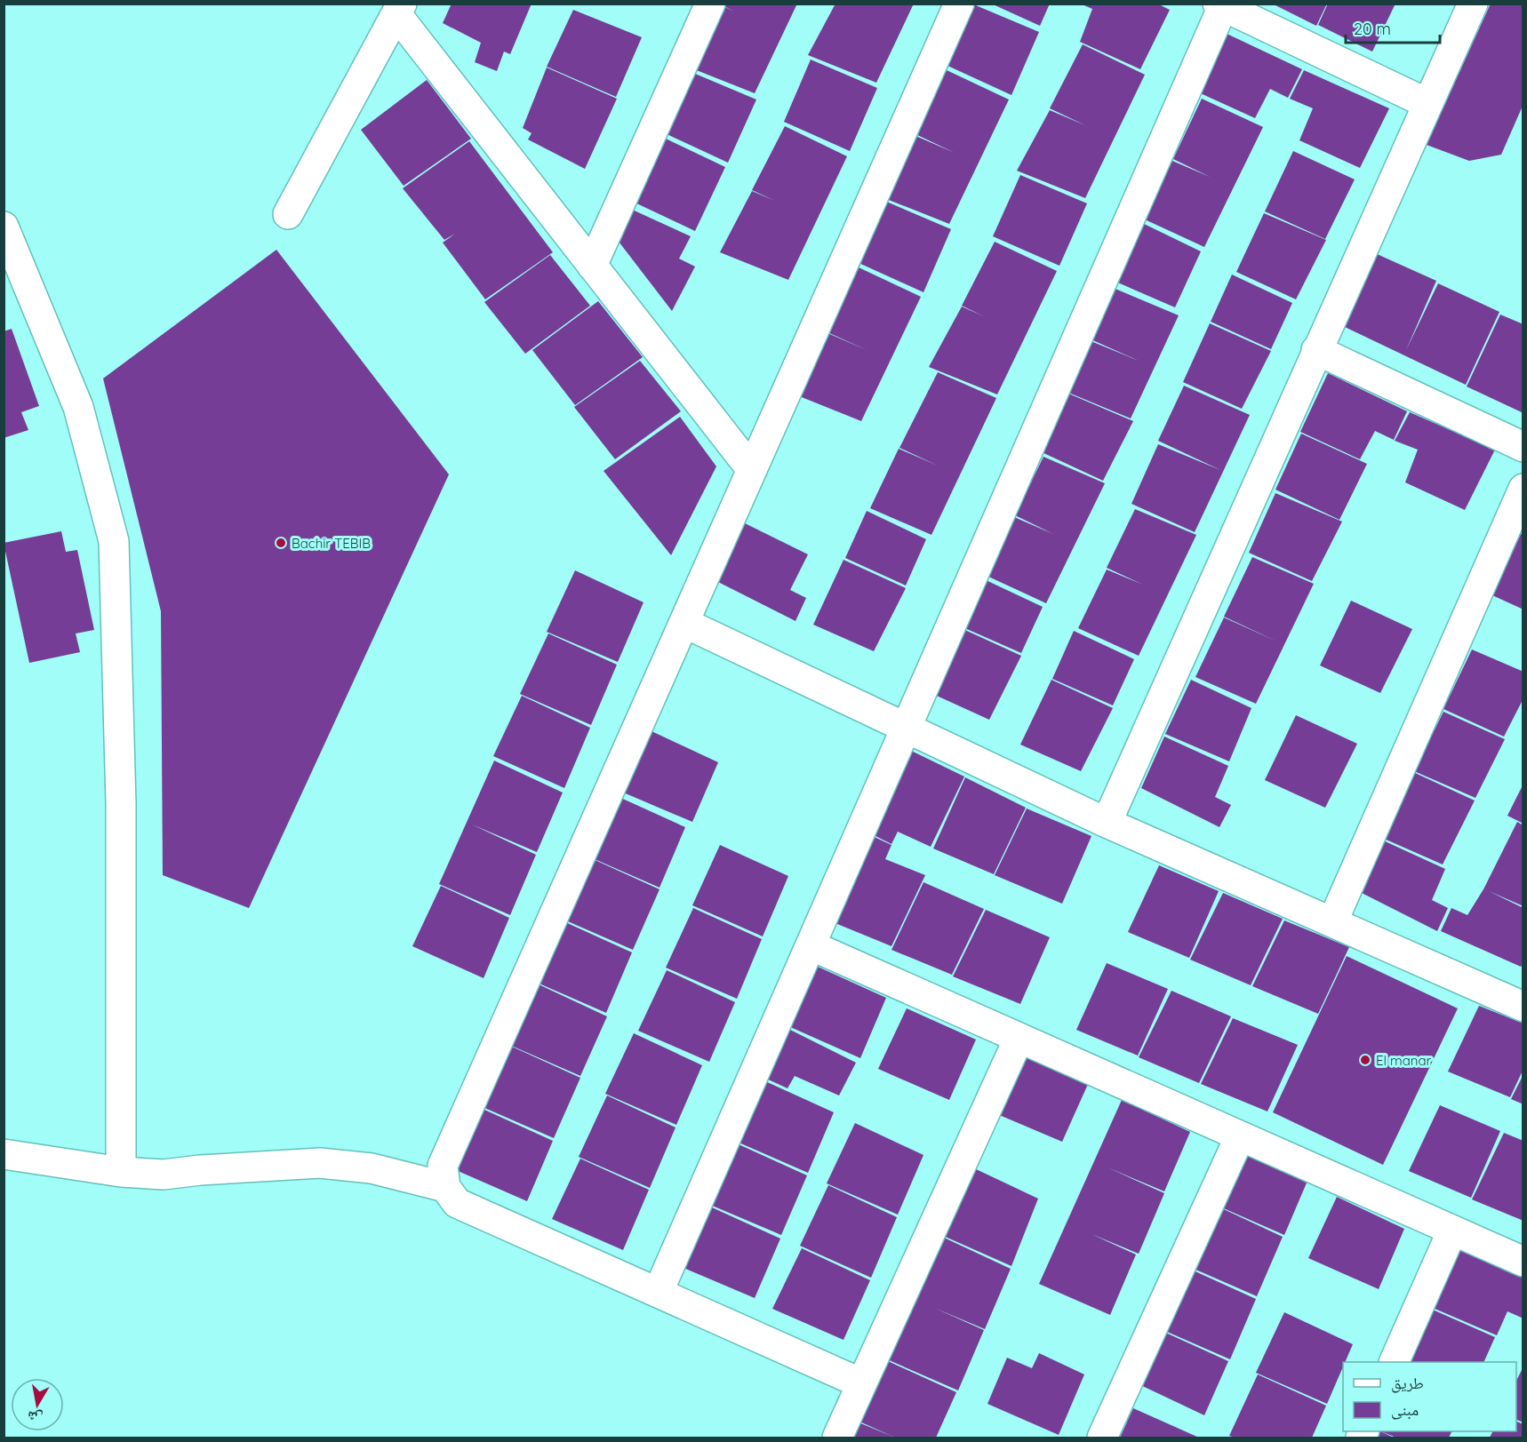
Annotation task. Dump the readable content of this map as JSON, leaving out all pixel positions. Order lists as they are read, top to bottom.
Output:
{
  "places": ["Bachir TEBIB", "El manar"],
  "legend": ["طريق", "مبنى"],
  "scale_bar": "20 m",
  "north": "bottom"
}
